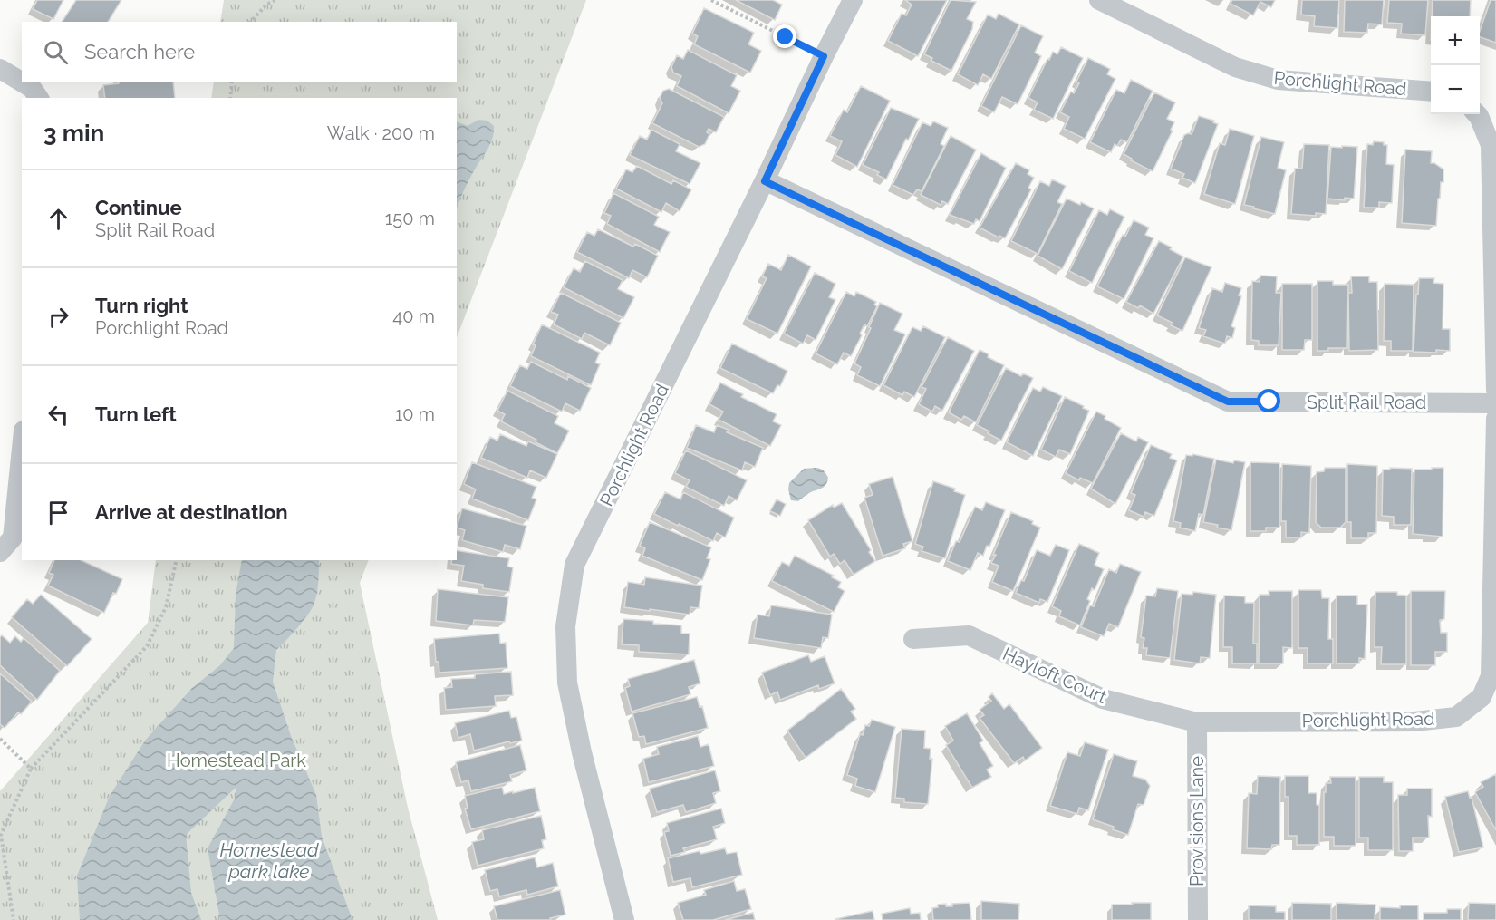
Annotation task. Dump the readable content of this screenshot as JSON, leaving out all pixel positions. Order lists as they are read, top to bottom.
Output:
{
  "streets": {
    "street": [
      "Porchlight Road",
      "Split Rail Road",
      "Hayloft Court",
      "Provisions Lane"
    ]
  },
  "crossings": [
    ["Porchlight Road", "Split Rail Road"],
    ["Porchlight Road", "Hayloft Court"],
    ["Porchlight Road", "Provisions Lane"],
    ["Hayloft Court", "Provisions Lane"]
  ],
  "water": ["Homestead park lake"],
  "parks": ["Homestead Park"],
  "page": {
    "map_buttons": ["+", "−"],
    "search": "Search here",
    "heading": ["3 min", "Walk · 200 m"],
    "list": [
      ["Continue", "Split Rail Road", "150 m"],
      ["Turn right", "Porchlight Road", "40 m"],
      ["Turn left", "10 m"],
      "Arrive at destination"
    ]
  }
}
